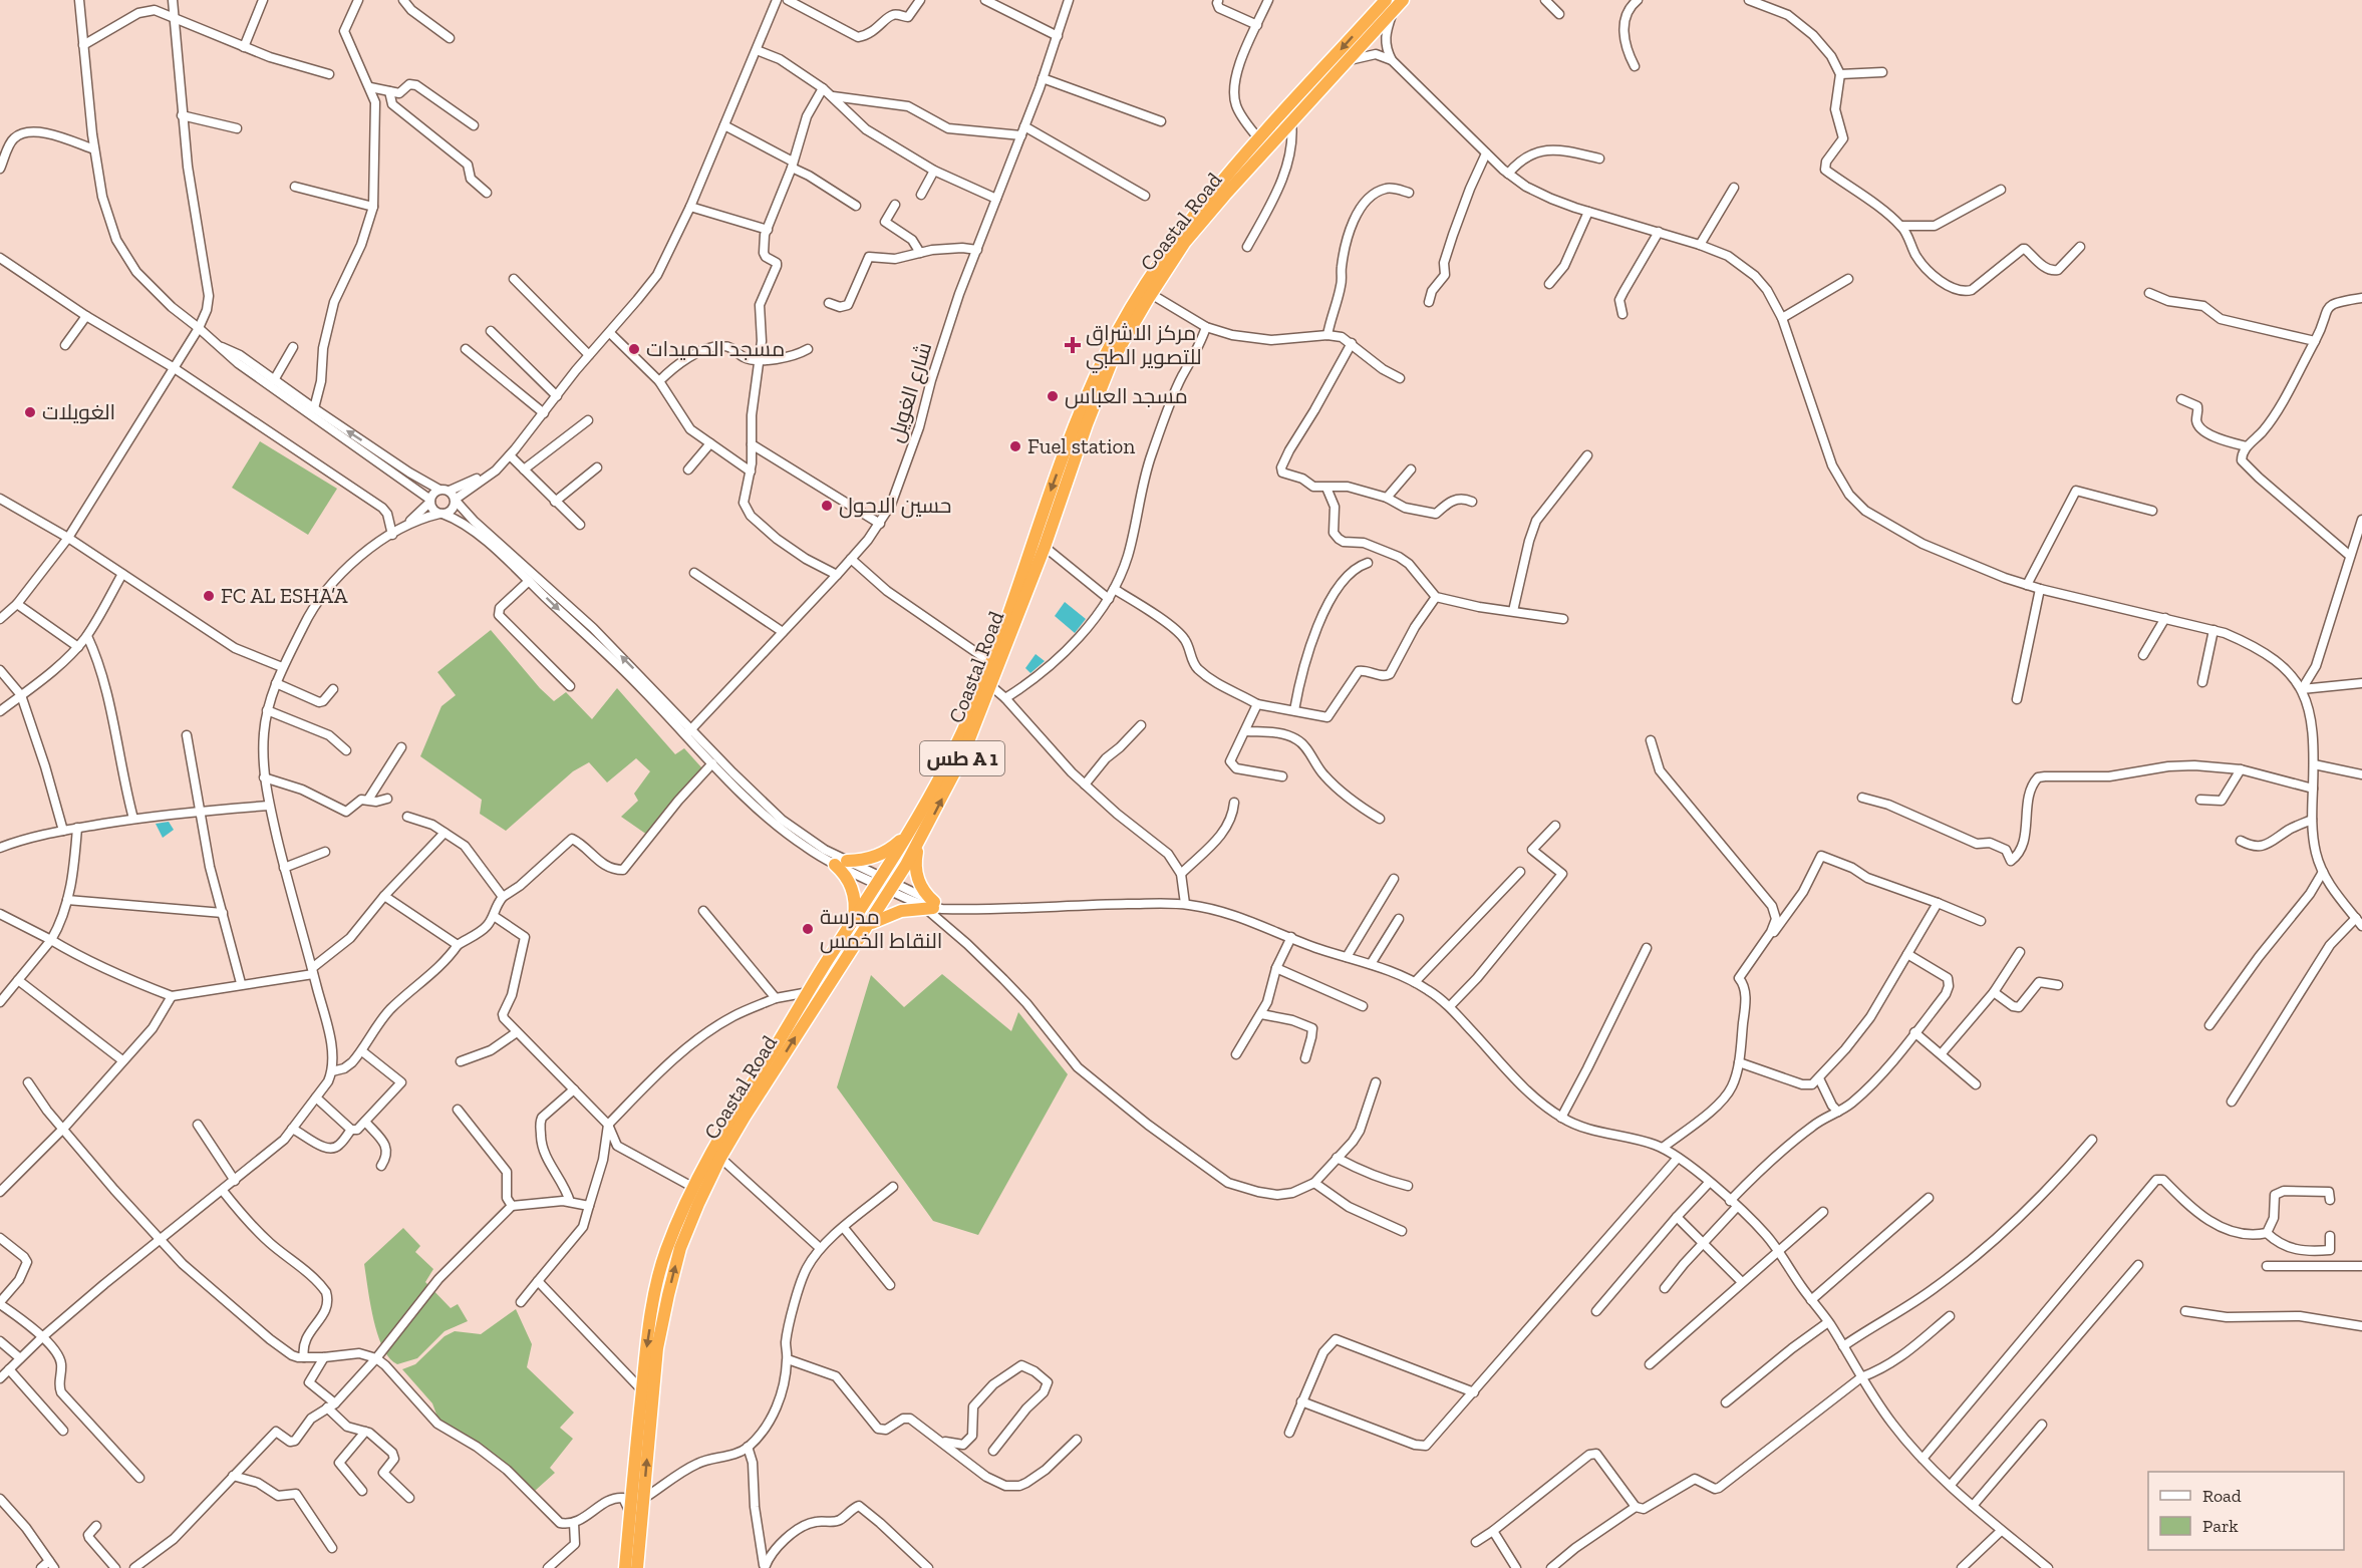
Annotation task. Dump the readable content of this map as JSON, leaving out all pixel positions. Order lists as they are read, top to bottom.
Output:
{
  "streets": {
    "highway": ["Coastal Road", "طس A 1"],
    "street": ["شارع الغويل"]
  },
  "places": {
    "health": ["مركز الاشراق للتصوير الطبي"],
    "other": [
      "مسجد الحميدات",
      "مسجد العباس",
      "الغويلات",
      "Fuel station",
      "حسين الاحول",
      "FC AL ESHA’A",
      "مدرسة النقاط الخمس"
    ]
  },
  "legend": ["Road", "Park"]
}
